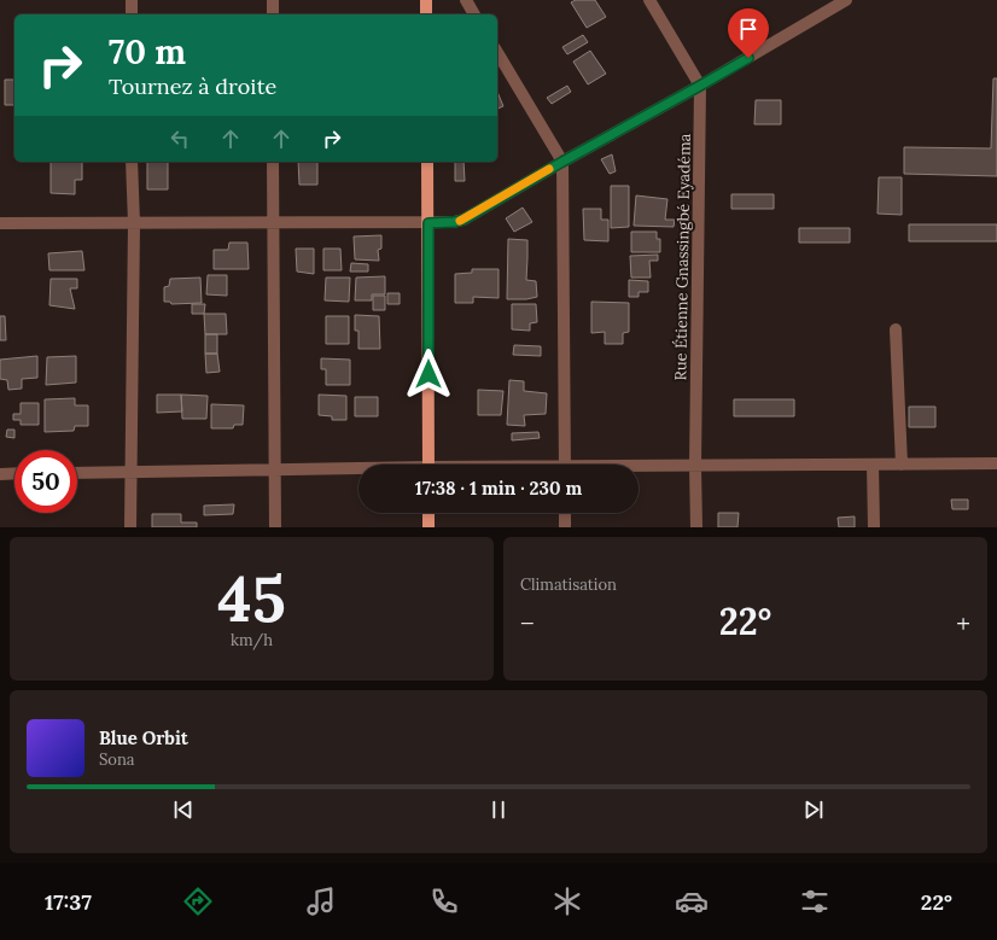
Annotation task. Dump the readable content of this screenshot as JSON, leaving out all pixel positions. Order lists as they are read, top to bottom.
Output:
{
  "streets": {
    "street": ["Rue Étienne Gnassingbé Eyadéma"]
  },
  "page": {
    "turn": ["70 m", "Tournez à droite"],
    "limit": "50",
    "trip": "17:38 · 1 min · 230 m",
    "tile": [
      ["45", "km/h"],
      "Climatisation"
    ],
    "heat": ["−", "22°", "+"],
    "song": ["Blue Orbit", "Sona"],
    "tabs": ["17:37", "22°"]
  }
}
